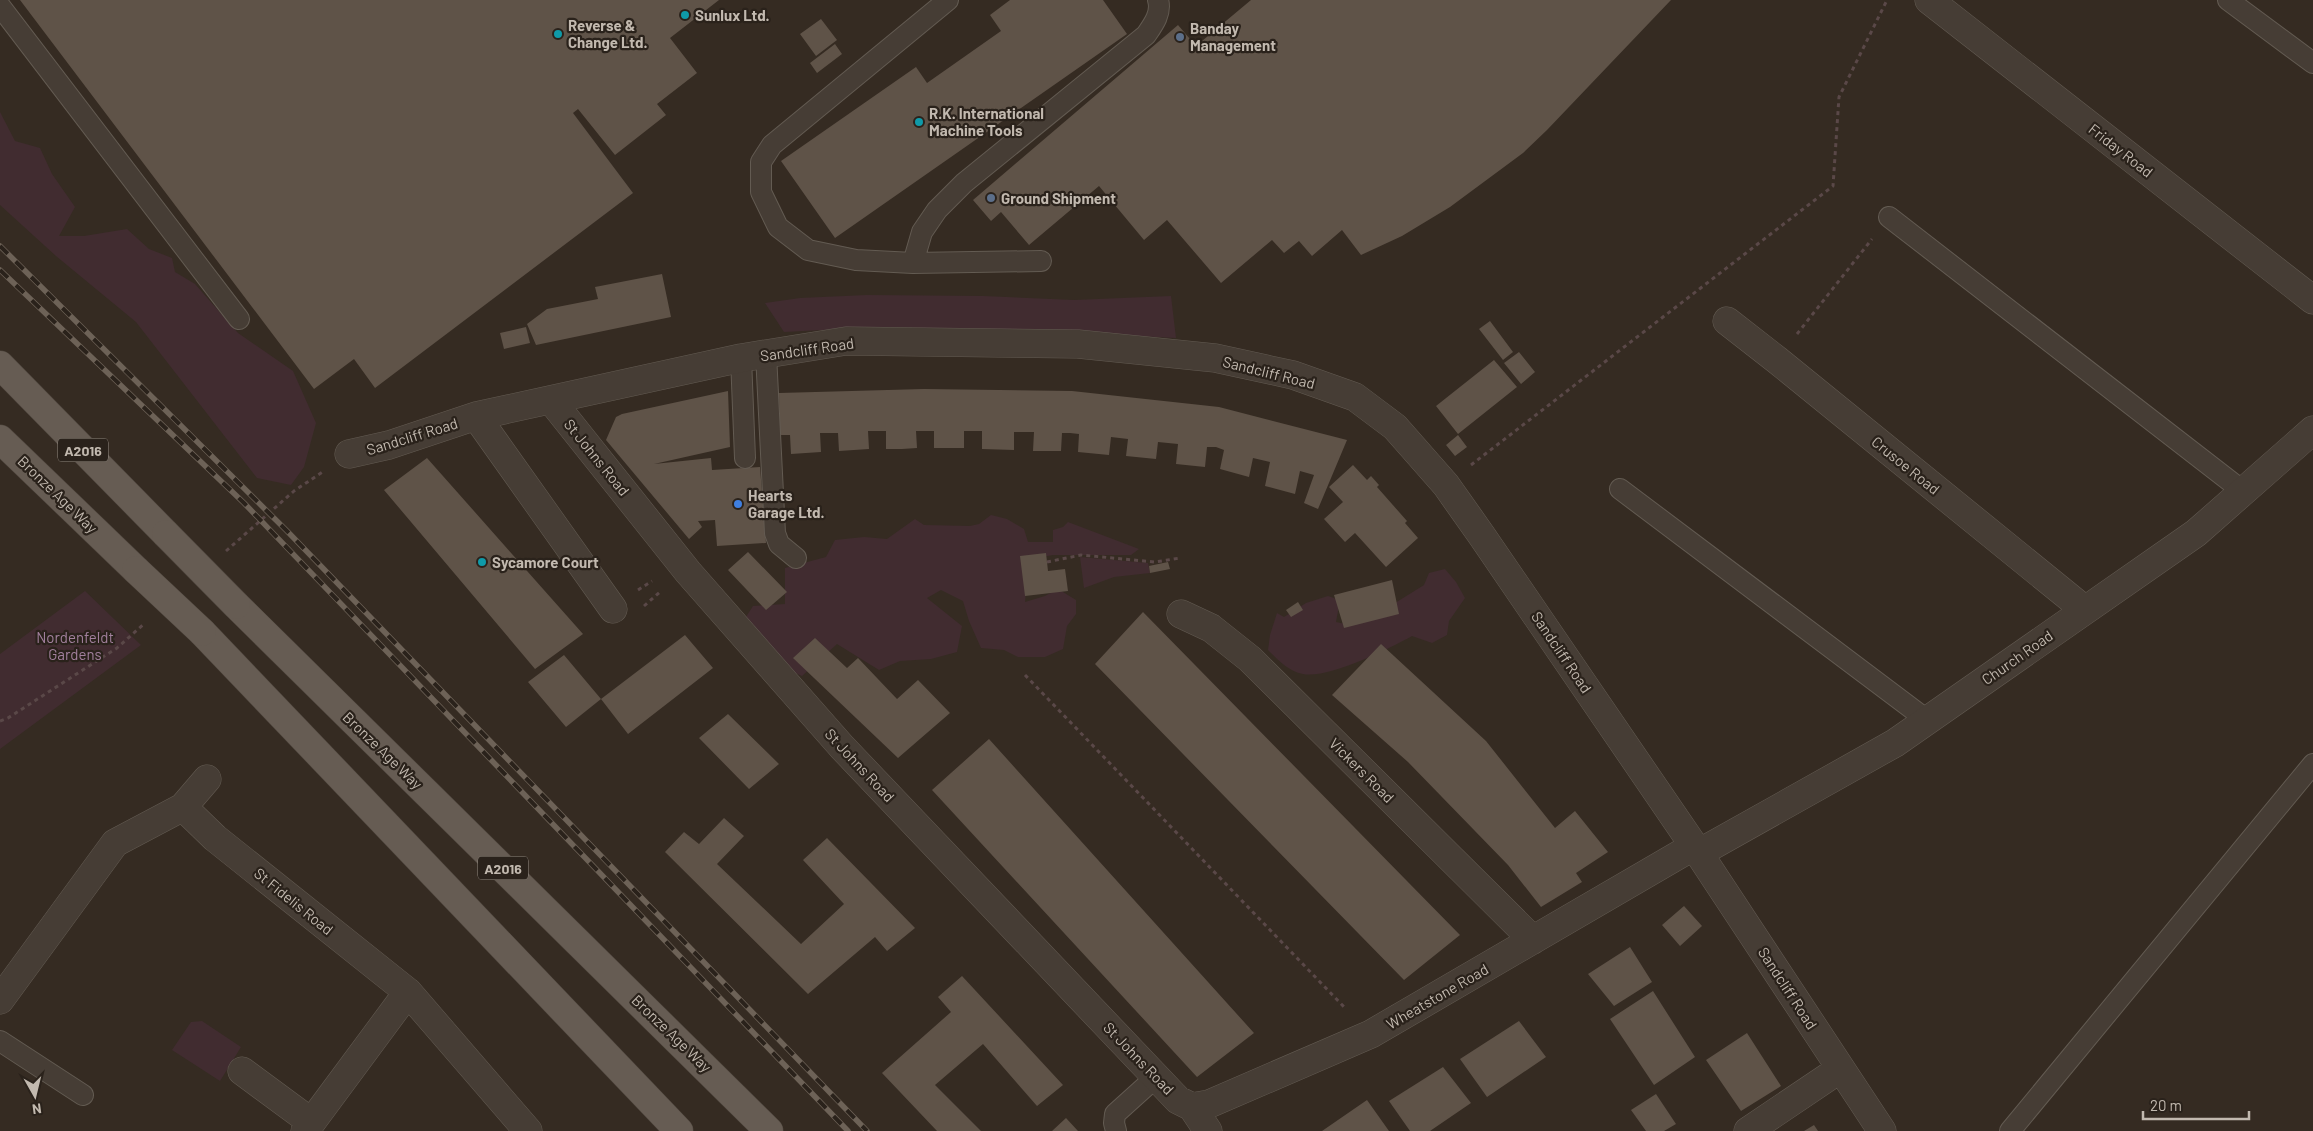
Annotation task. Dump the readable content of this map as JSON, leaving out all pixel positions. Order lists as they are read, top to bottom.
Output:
{
  "streets": {
    "main road": ["A2016", "Bronze Age Way"],
    "street": [
      "Friday Road",
      "Sandcliff Road",
      "St Johns Road",
      "Crusoe Road",
      "Church Road",
      "Vickers Road",
      "St Fidelis Road",
      "Wheatstone Road"
    ]
  },
  "crossings": [
    ["Sandcliff Road", "St Johns Road"],
    ["Sandcliff Road", "Church Road"],
    ["Sandcliff Road", "Wheatstone Road"],
    ["St Johns Road", "Wheatstone Road"],
    ["Crusoe Road", "Church Road"],
    ["Church Road", "Wheatstone Road"],
    ["Vickers Road", "Wheatstone Road"]
  ],
  "parks": ["Nordenfeldt Gardens"],
  "places": [
    "Sunlux Ltd.",
    "Reverse & Change Ltd.",
    "Banday Management",
    "R.K. International Machine Tools",
    "Ground Shipment",
    "Hearts Garage Ltd.",
    "Sycamore Court"
  ],
  "scale_bar": "20 m",
  "north": "bottom"
}
